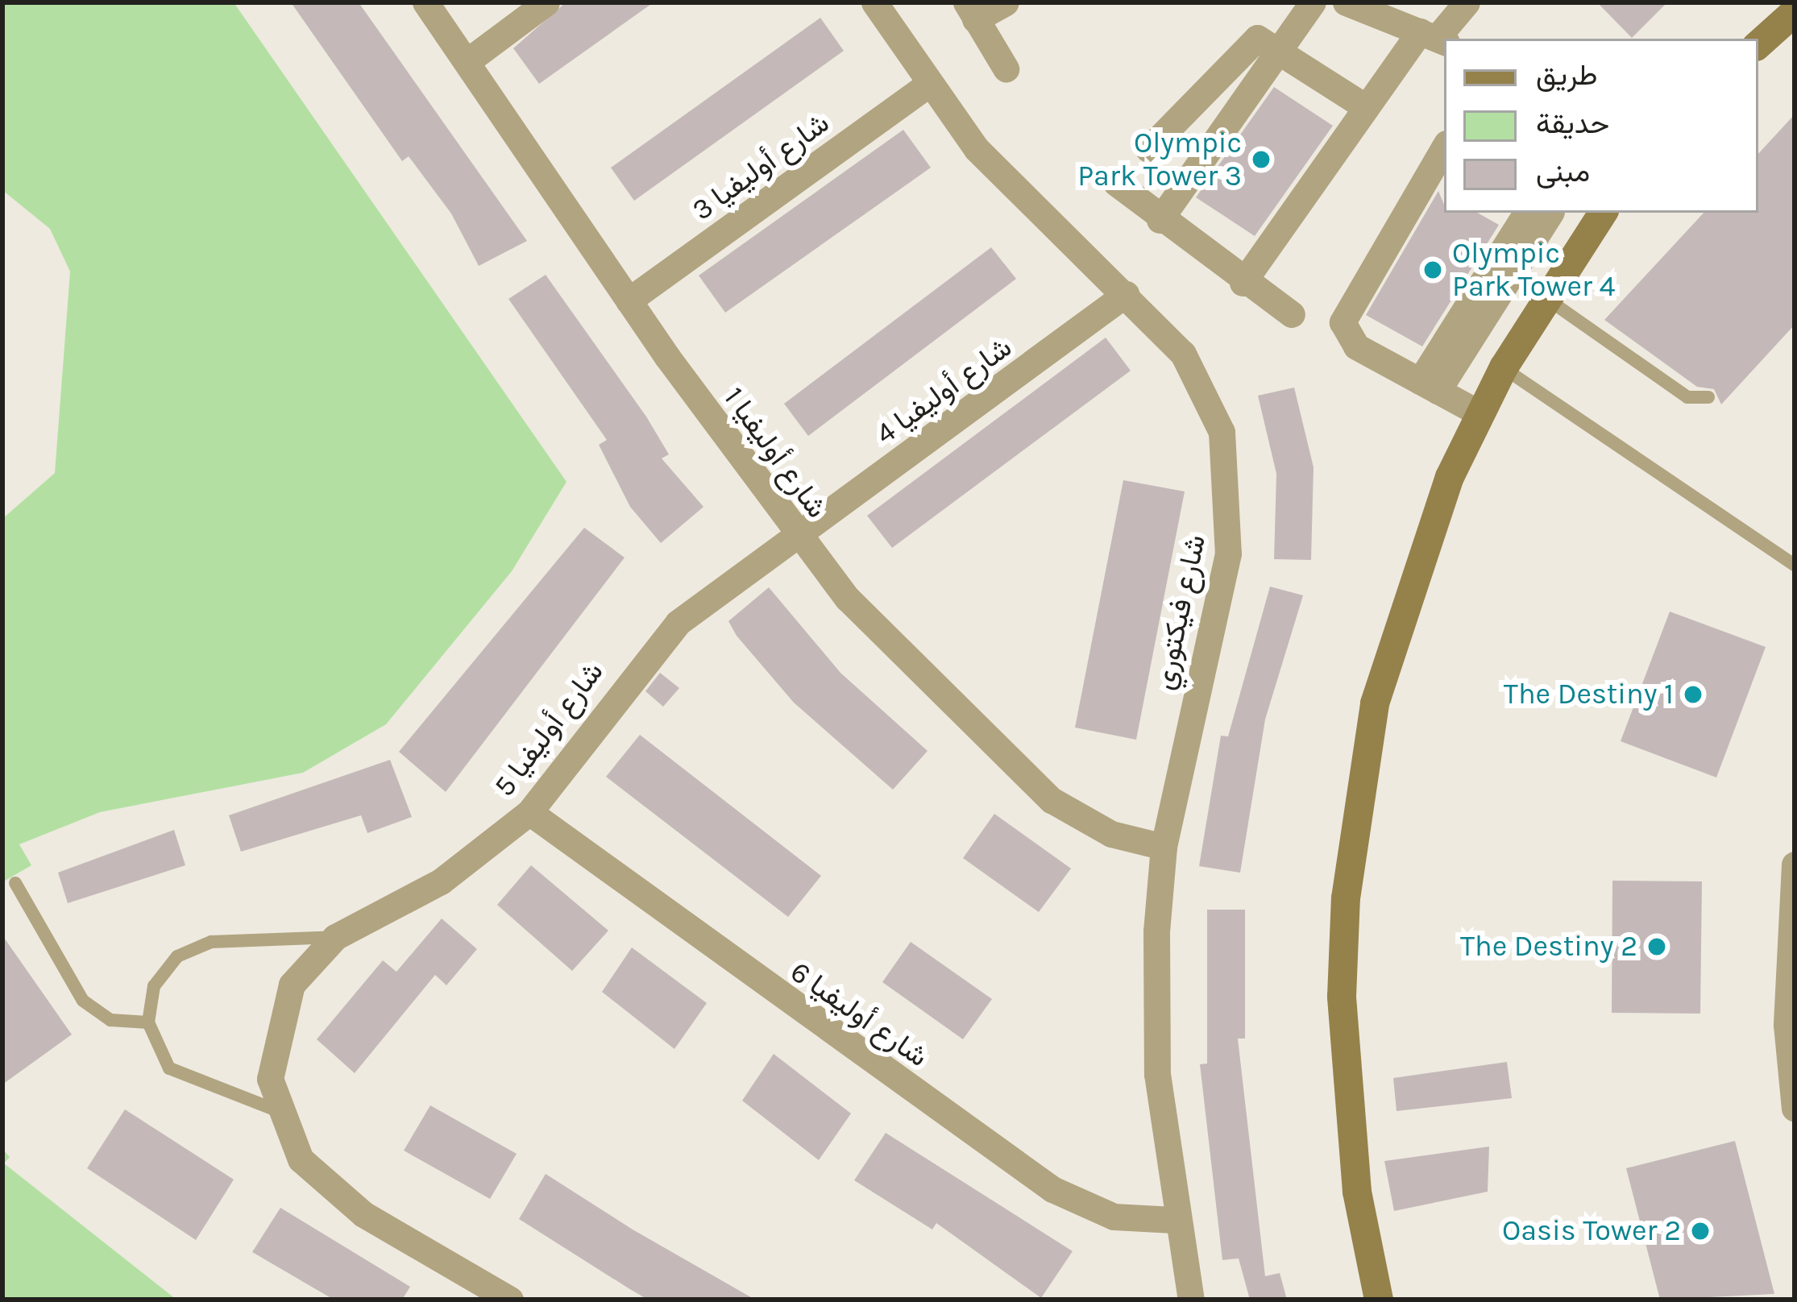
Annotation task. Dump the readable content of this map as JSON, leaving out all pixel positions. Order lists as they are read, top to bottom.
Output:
{
  "streets": {
    "street": [
      "شارع أوليفيا 3",
      "شارع أوليفيا 4",
      "شارع أوليفيا 1",
      "شارع فيكتوري",
      "شارع أوليفيا 5",
      "شارع أوليفيا 6"
    ]
  },
  "crossings": [
    ["شارع أوليفيا 3", "شارع أوليفيا 1"],
    ["شارع أوليفيا 3", "شارع فيكتوري"],
    ["شارع أوليفيا 4", "شارع أوليفيا 1"],
    ["شارع أوليفيا 4", "شارع فيكتوري"],
    ["شارع أوليفيا 4", "شارع أوليفيا 5"],
    ["شارع أوليفيا 1", "شارع فيكتوري"],
    ["شارع أوليفيا 1", "شارع أوليفيا 5"],
    ["شارع فيكتوري", "شارع أوليفيا 6"],
    ["شارع أوليفيا 5", "شارع أوليفيا 6"]
  ],
  "places": [
    "Olympic Park Tower 3",
    "Olympic Park Tower 4",
    "The Destiny 1",
    "The Destiny 2",
    "Oasis Tower 2"
  ],
  "legend": ["طريق", "حديقة", "مبنى"]
}
